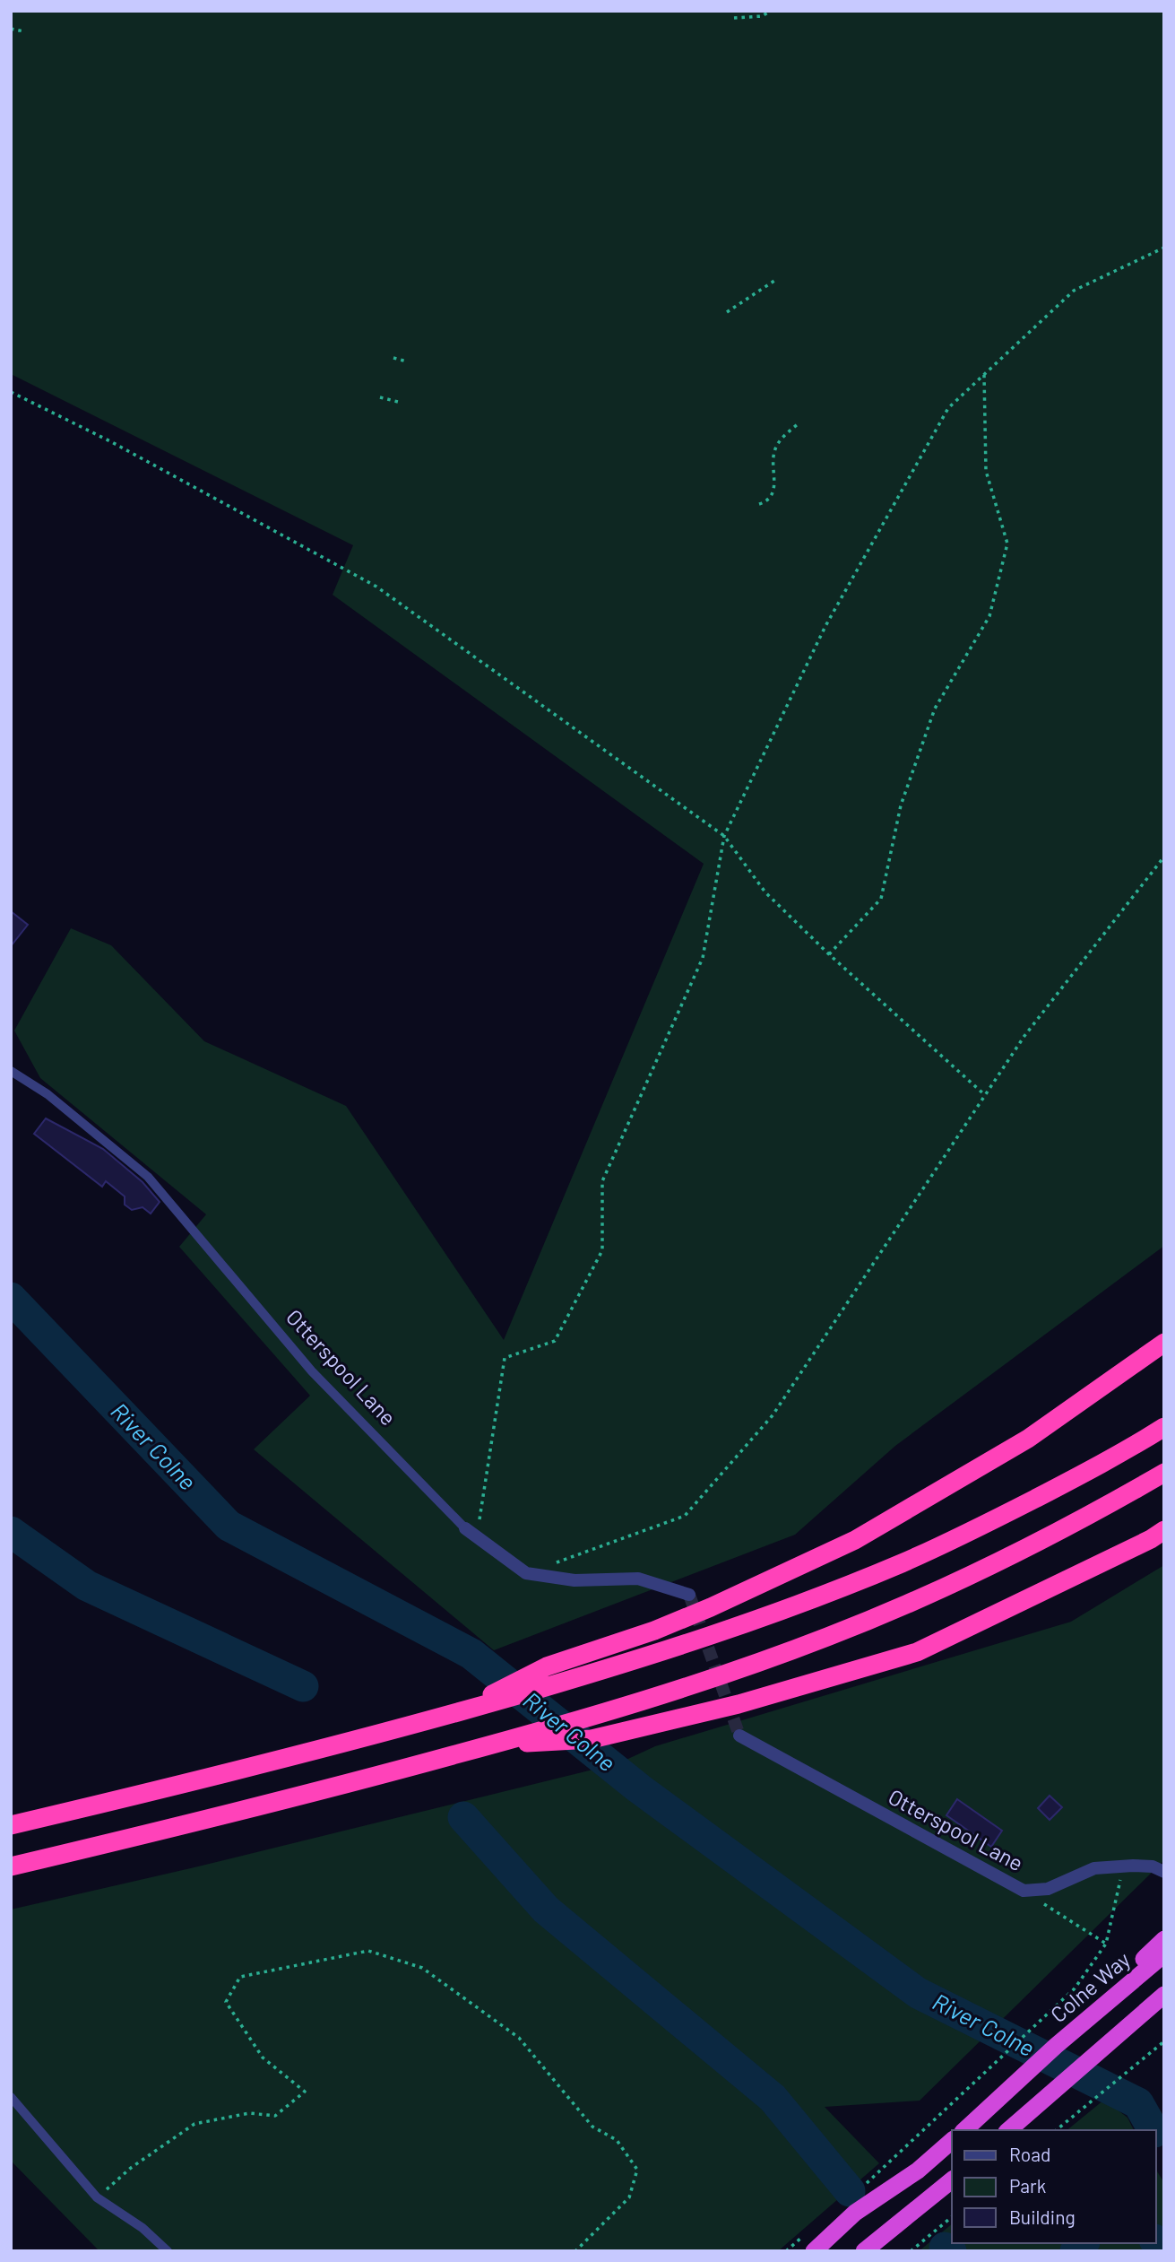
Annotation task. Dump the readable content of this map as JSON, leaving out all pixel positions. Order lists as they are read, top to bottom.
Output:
{
  "streets": {
    "highway": ["Colne Way"],
    "street": ["Otterspool Lane"]
  },
  "water": ["River Colne"],
  "legend": ["Road", "Park", "Building"]
}
